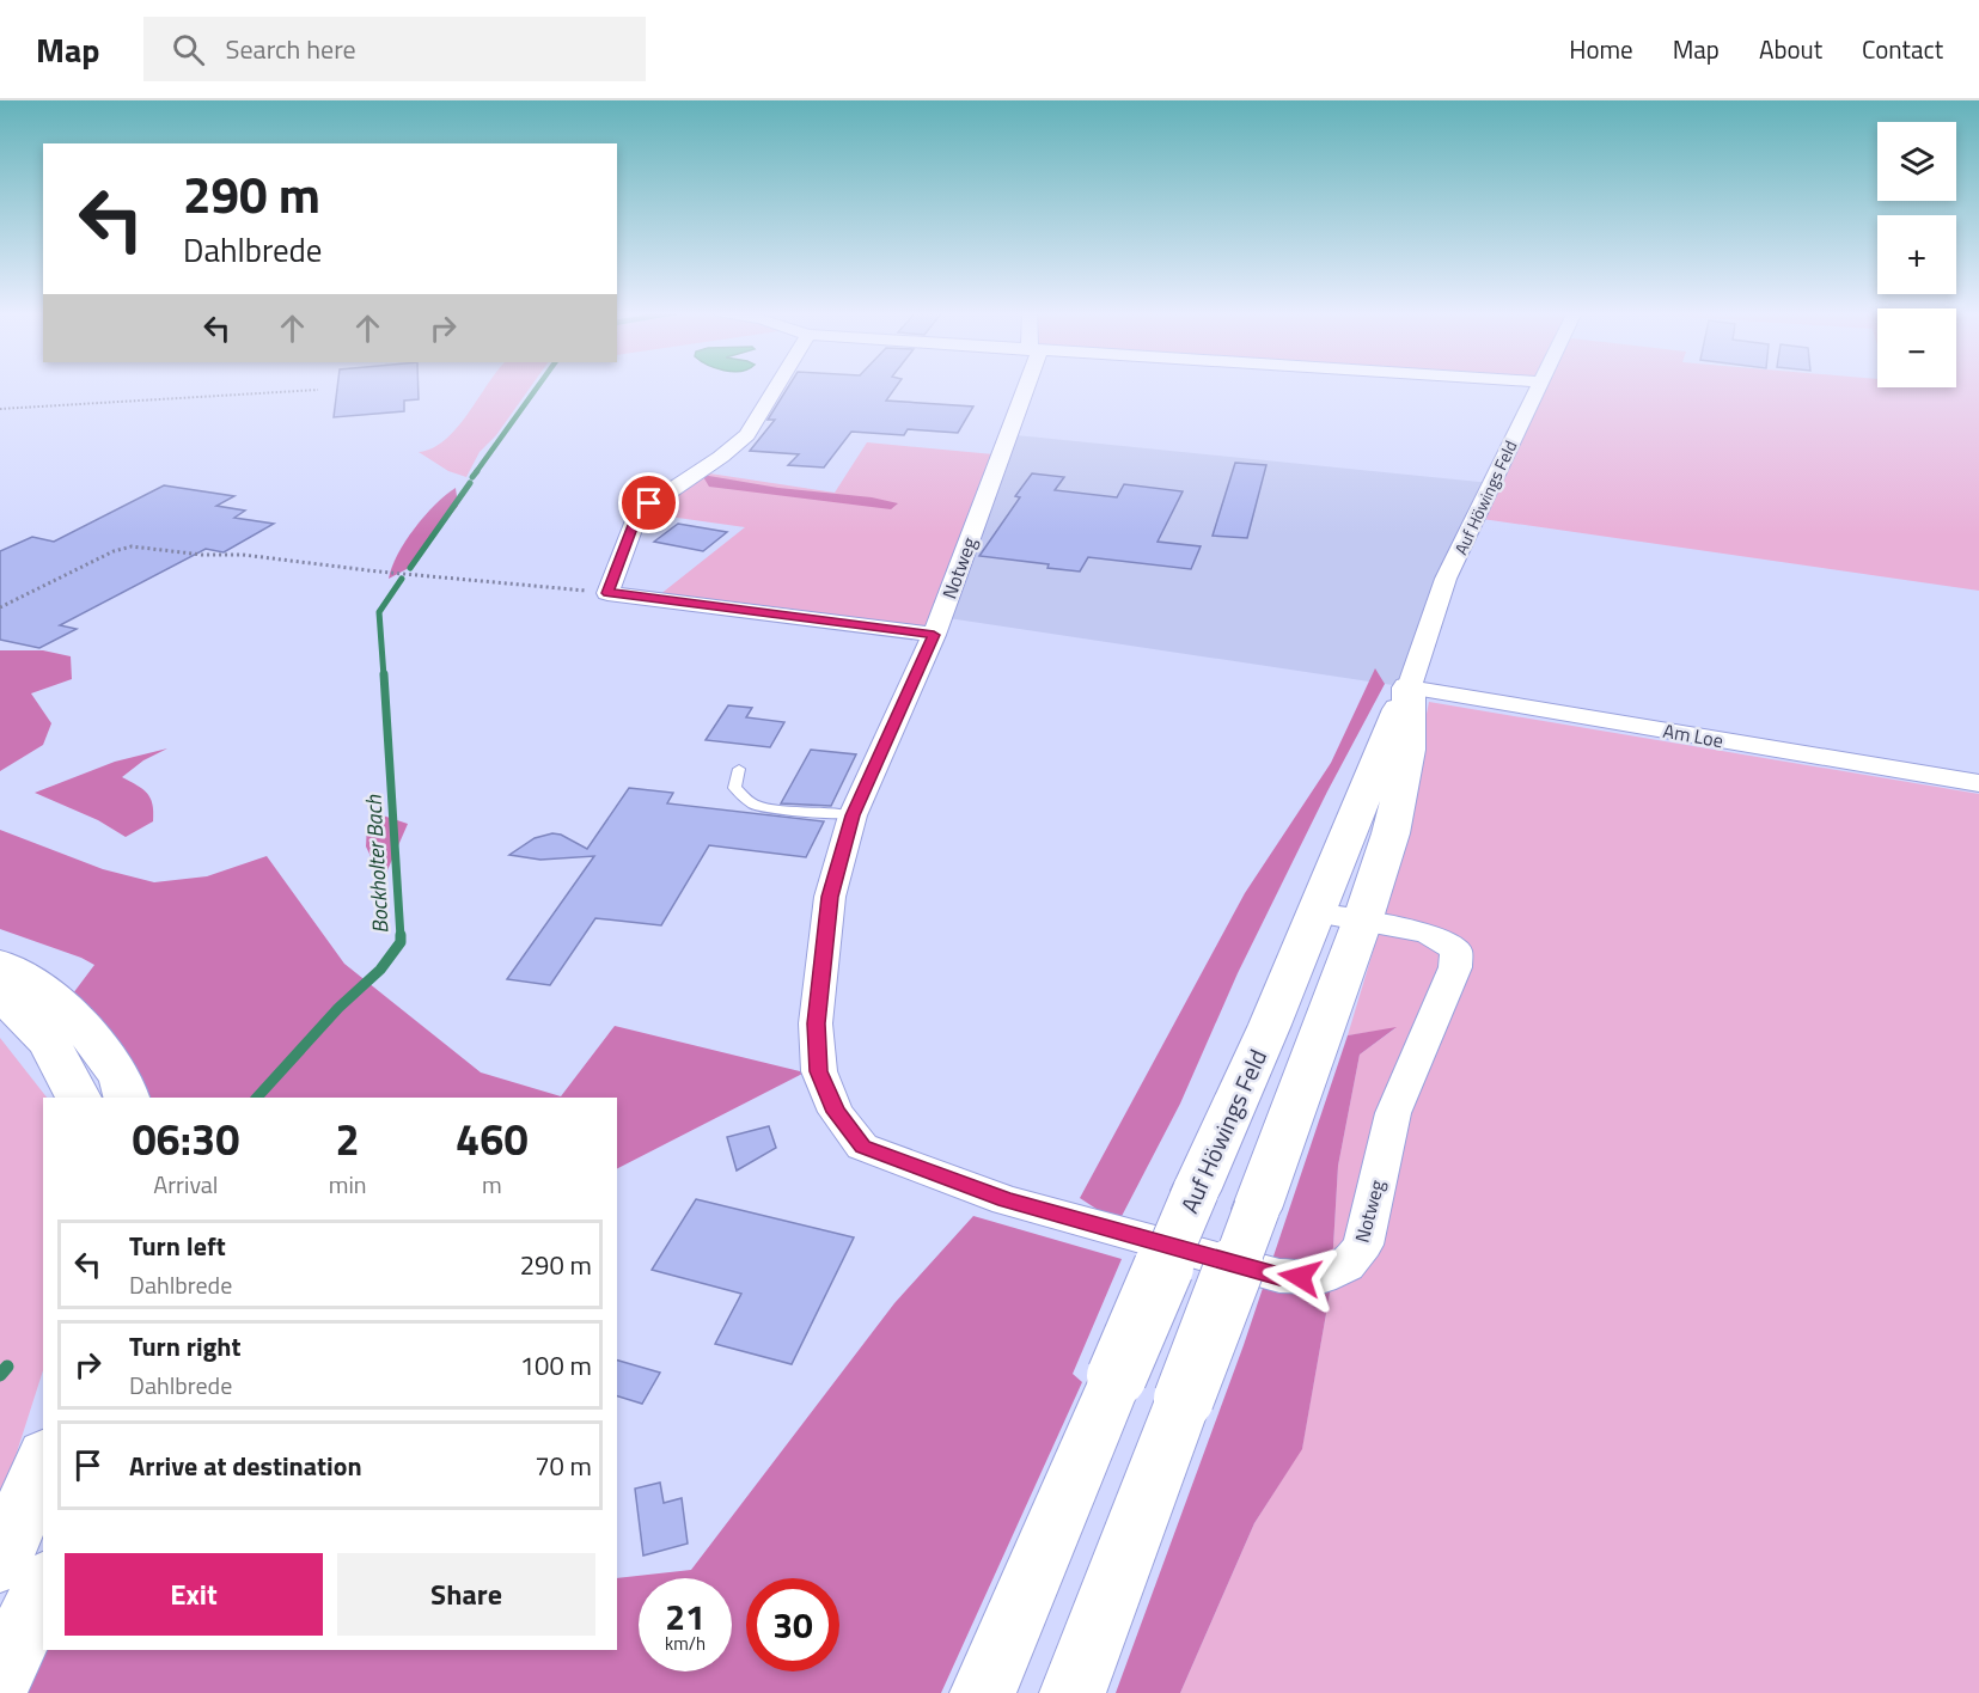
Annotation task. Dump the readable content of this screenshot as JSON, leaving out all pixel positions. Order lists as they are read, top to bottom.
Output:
{
  "streets": {
    "main road": ["Auf Höwings Feld"],
    "street": ["Notweg", "Am Loe"]
  },
  "crossings": [
    ["Auf Höwings Feld", "Notweg"],
    ["Auf Höwings Feld", "Am Loe"]
  ],
  "water": ["Bockholter Bach"],
  "page": {
    "header": "Map",
    "search": "Search here",
    "nav": [
      "Home",
      "Map",
      "About",
      "Contact"
    ],
    "map_buttons": ["+", "−"],
    "turn": ["290 m", "Dahlbrede"],
    "eta": [
      "06:30",
      "Arrival",
      "2",
      "min",
      "460",
      "m"
    ],
    "list": [
      {
        "name": "Turn left",
        "note": "Dahlbrede",
        "value": "290 m"
      },
      {
        "name": "Turn right",
        "note": "Dahlbrede",
        "value": "100 m"
      },
      {
        "name": "Arrive at destination",
        "value": "70 m"
      }
    ],
    "buttons": ["Exit", "Share"],
    "speed": "21 km/h",
    "limit": "30"
  }
}
